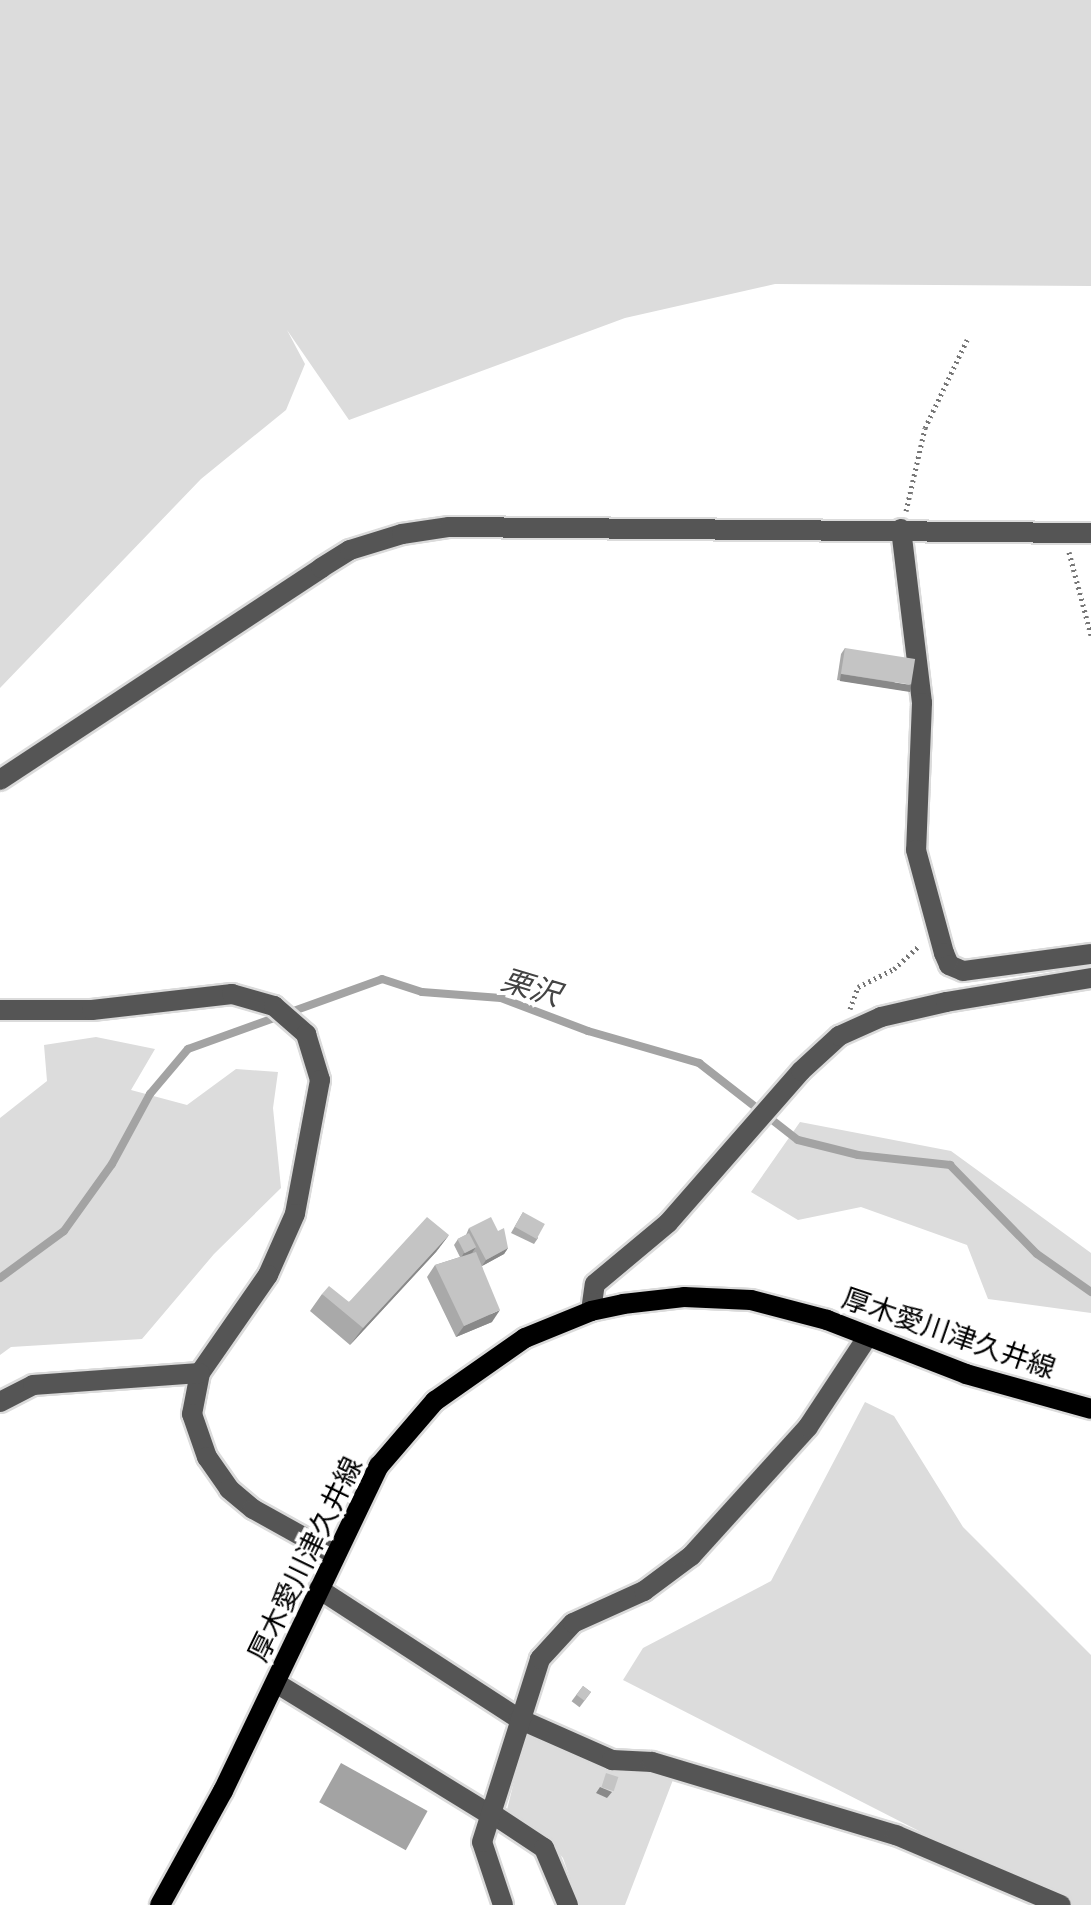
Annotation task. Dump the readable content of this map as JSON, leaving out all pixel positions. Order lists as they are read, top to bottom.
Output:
{
  "streets": {
    "main road": ["厚木愛川津久井線"]
  },
  "water": ["栗沢"]
}
